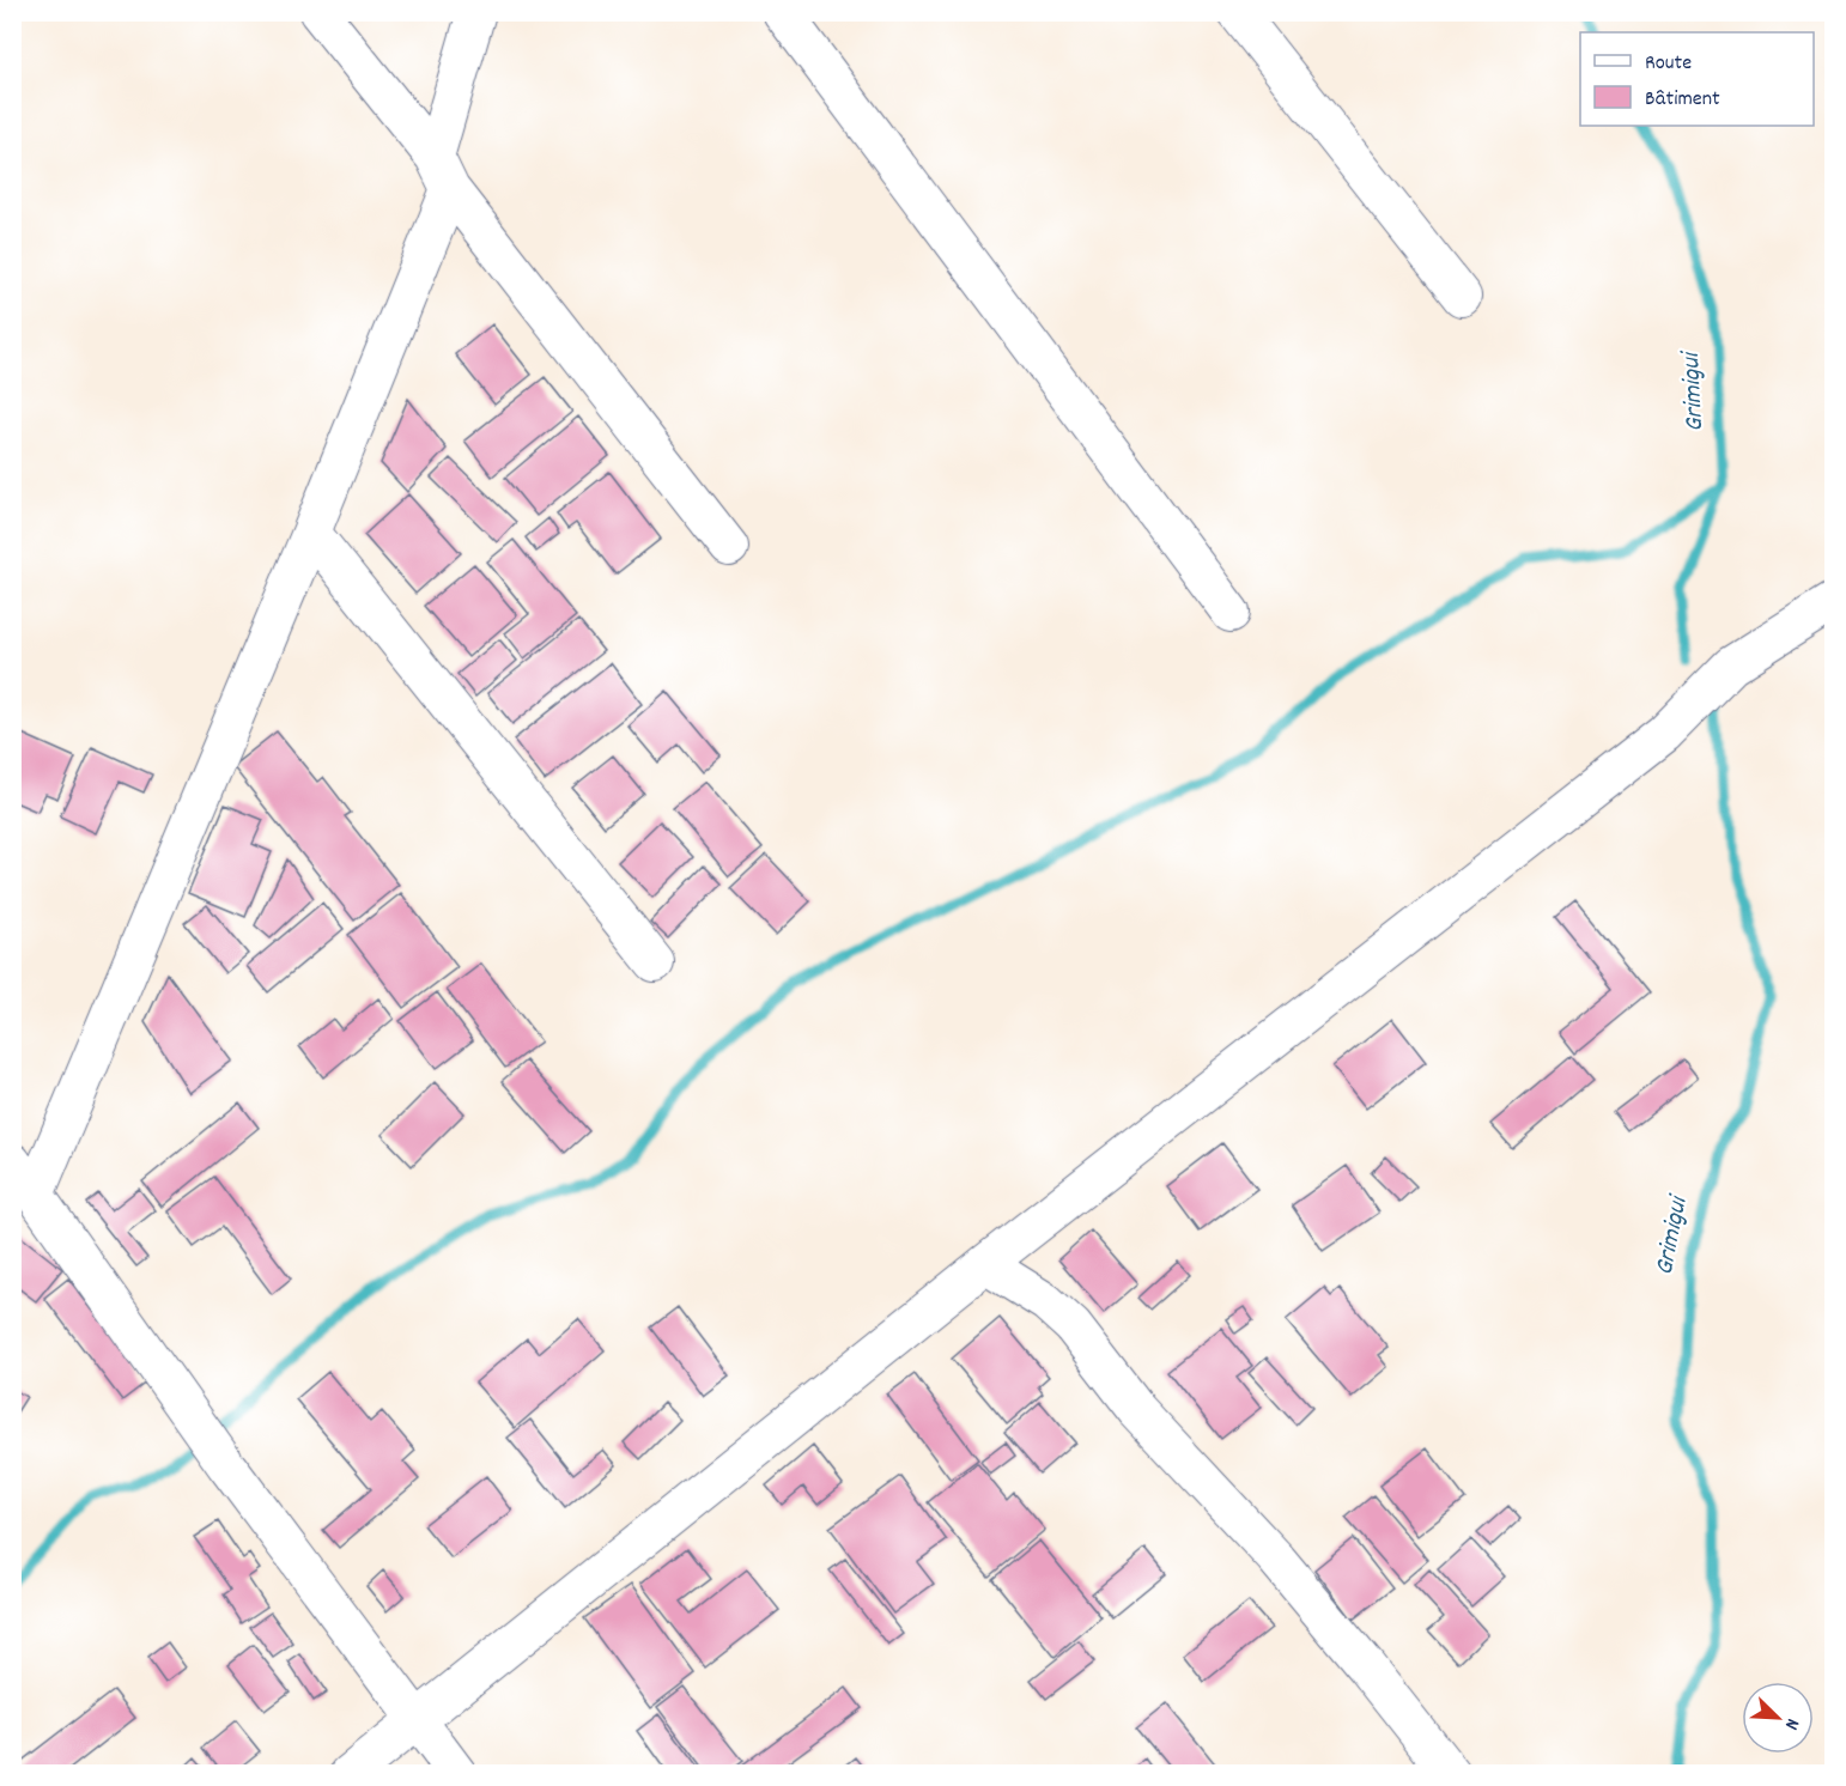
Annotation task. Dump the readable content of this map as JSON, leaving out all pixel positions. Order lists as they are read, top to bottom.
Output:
{
  "water": ["Grimigui"],
  "legend": ["Route", "Bâtiment"],
  "north": "bottom right"
}
